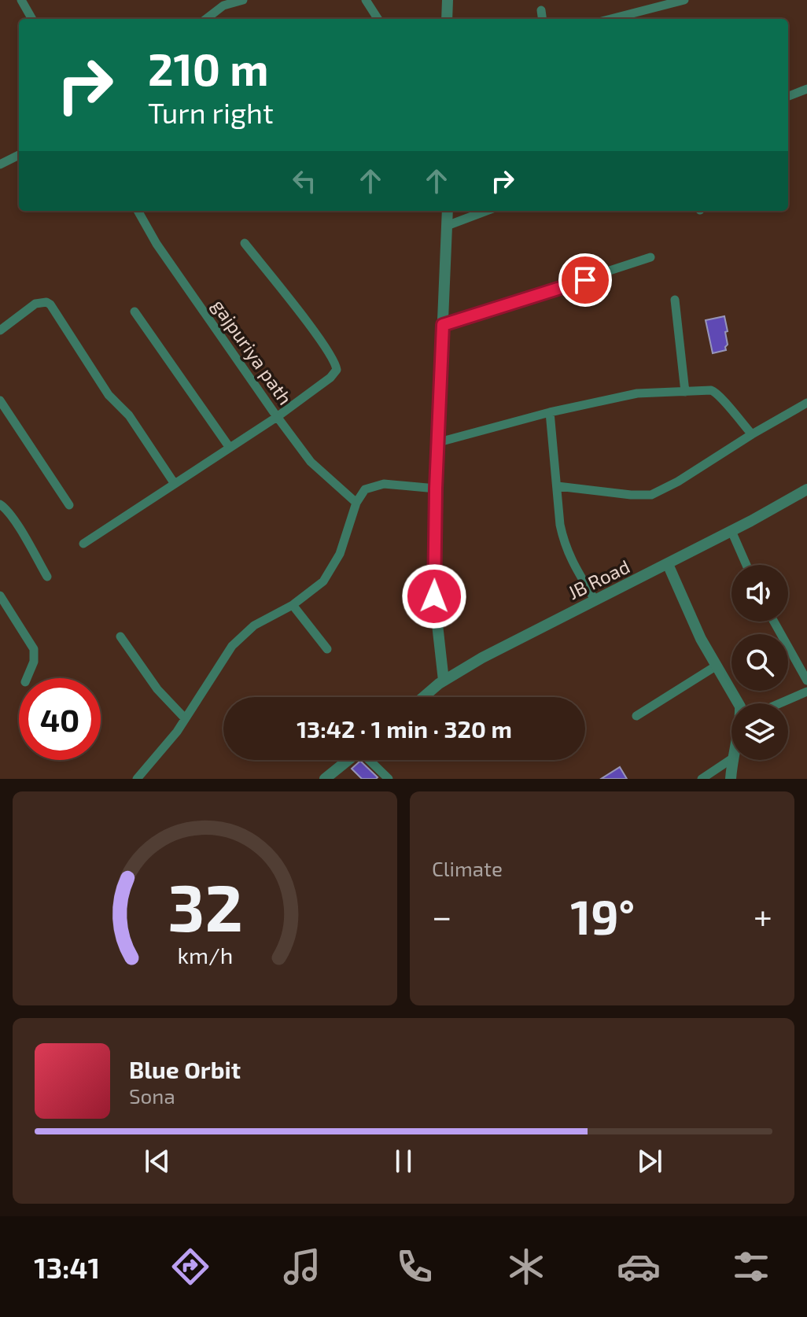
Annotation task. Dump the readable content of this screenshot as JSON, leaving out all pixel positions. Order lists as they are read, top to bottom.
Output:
{
  "streets": {
    "street": ["gajpuriya path", "JB Road"]
  },
  "page": {
    "turn": ["210 m", "Turn right"],
    "limit": "40",
    "trip": "13:42 · 1 min · 320 m",
    "tile": "Climate",
    "heat": ["−", "19°", "+"],
    "song": ["Blue Orbit", "Sona"],
    "tabs": "13:41",
    "gauge": ["32", "km/h"]
  }
}
